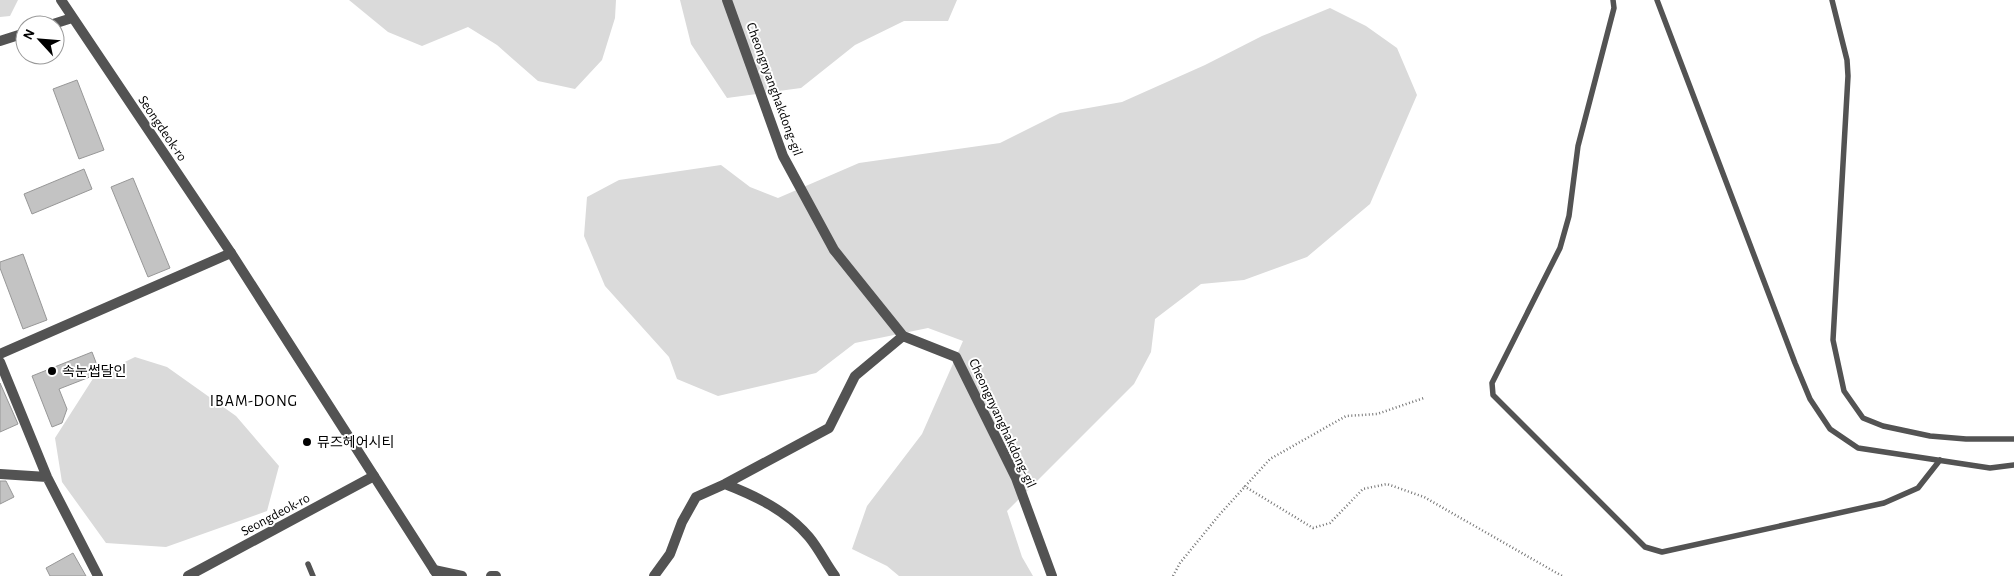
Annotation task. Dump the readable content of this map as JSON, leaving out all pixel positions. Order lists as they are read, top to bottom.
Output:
{
  "streets": {
    "street": ["Cheongnyanghakdong-gil", "Seongdeok-ro"]
  },
  "districts": ["IBAM-DONG"],
  "places": ["속눈썹달인", "뮤즈헤어시티"],
  "north": "top left"
}
